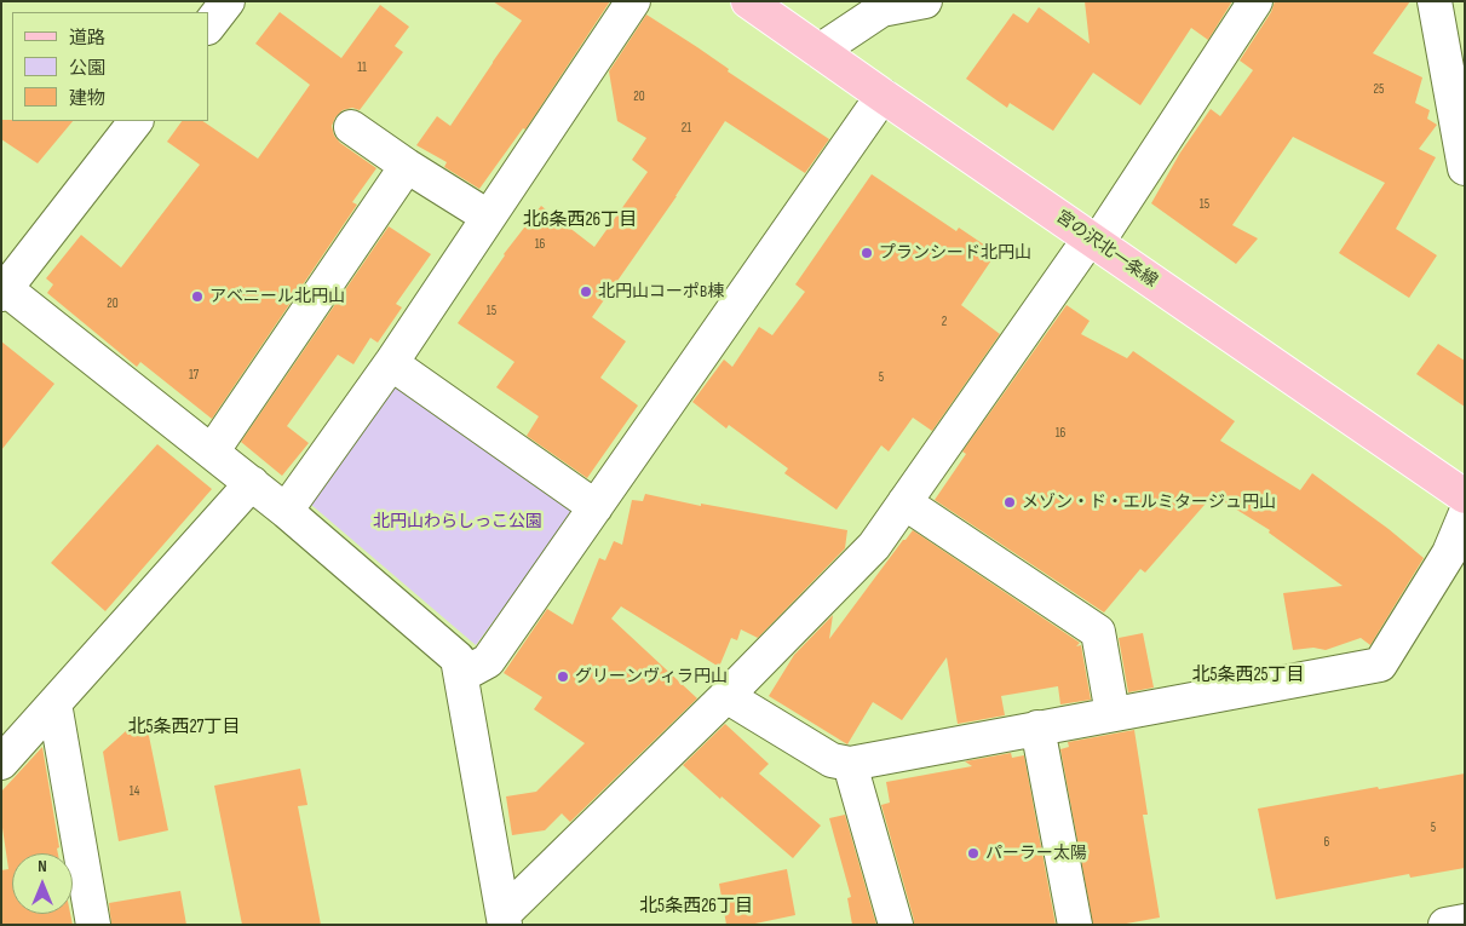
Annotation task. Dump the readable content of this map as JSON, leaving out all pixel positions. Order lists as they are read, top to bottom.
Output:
{
  "streets": {
    "main road": ["宮の沢北一条線"]
  },
  "districts": [
    "北6条西26丁目",
    "北5条西25丁目",
    "北5条西27丁目",
    "北5条西26丁目"
  ],
  "parks": ["北円山わらしっこ公園"],
  "places": [
    "プランシード北円山",
    "北円山コーポB棟",
    "アベニール北円山",
    "メゾン・ド・エルミタージュ円山",
    "グリーンヴィラ円山",
    "パーラー太陽"
  ],
  "house_numbers": [
    "11",
    "25",
    "20",
    "21",
    "15",
    "16",
    "20",
    "15",
    "2",
    "17",
    "5",
    "16",
    "14",
    "5",
    "6"
  ],
  "legend": ["道路", "公園", "建物"],
  "north": "top"
}
